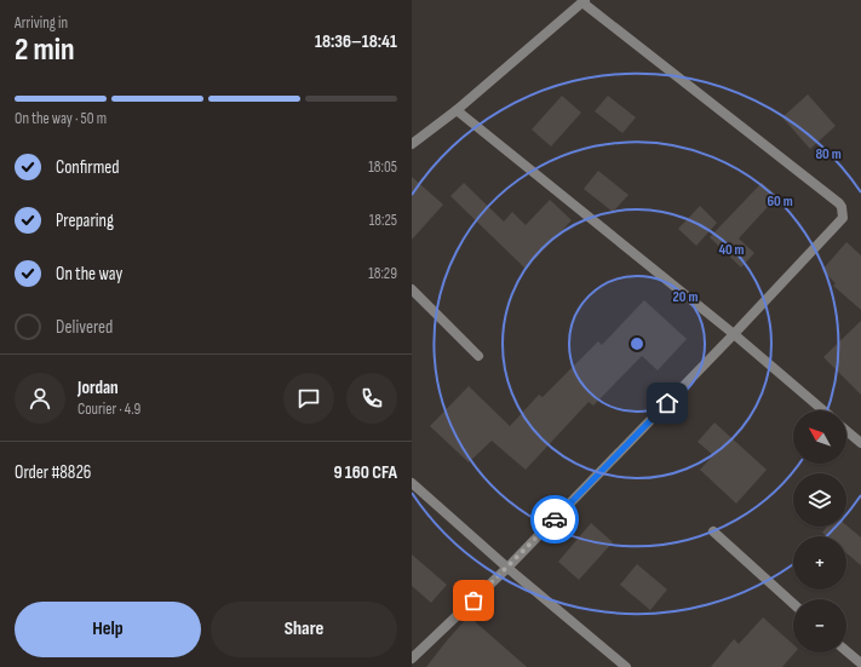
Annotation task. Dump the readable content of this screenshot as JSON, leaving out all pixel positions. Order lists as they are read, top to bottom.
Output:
{
  "north": "top left",
  "page": {
    "heading": ["2 min", "Arriving in", "18:36–18:41"],
    "panel": [
      "Jordan",
      "Courier · 4.9",
      "Order #8826",
      "9 160 CFA"
    ],
    "bar": "On the way · 50 m",
    "list": [
      ["Confirmed", "18:05"],
      ["Preparing", "18:25"],
      ["On the way", "18:29"],
      "Delivered"
    ],
    "map_buttons": ["+", "−"],
    "buttons": ["Help", "Share"]
  },
  "rings": [
    "80 m",
    "60 m",
    "40 m",
    "20 m"
  ]
}
